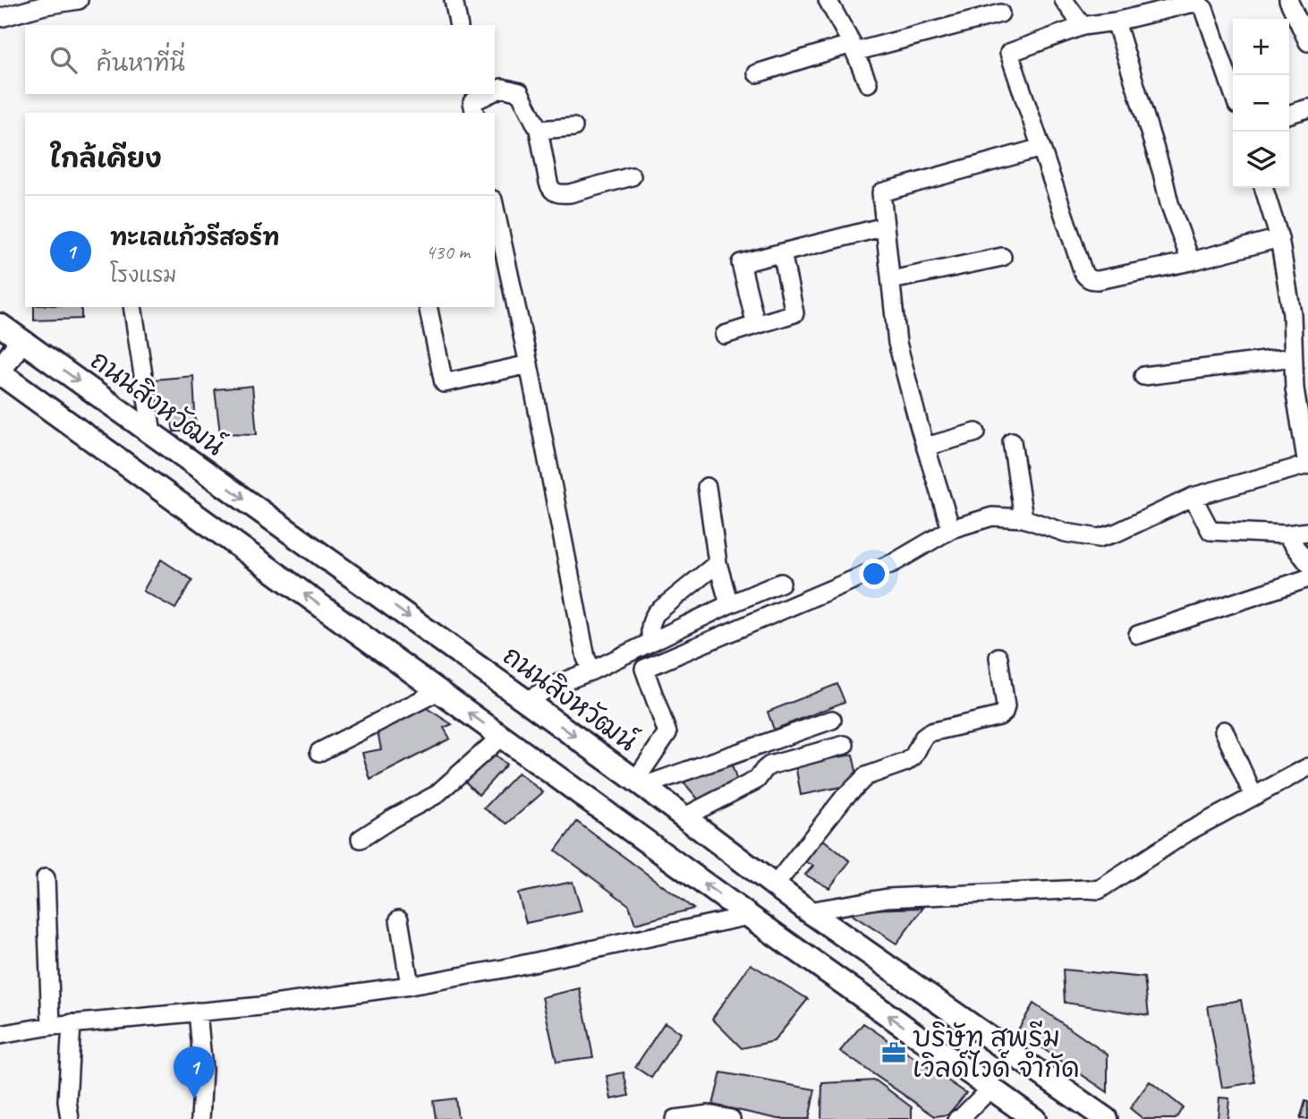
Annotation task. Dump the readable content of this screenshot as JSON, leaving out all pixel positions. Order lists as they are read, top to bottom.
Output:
{
  "streets": {
    "main road": ["ถนนสิงหวัฒน์"]
  },
  "places": {
    "office": ["บริษัท สุพรีม เวิลด์ไวด์ จำกัด"]
  },
  "page": {
    "map_buttons": ["+", "−"],
    "search": "ค้นหาที่นี่",
    "heading": "ใกล้เคียง",
    "list": [
      {
        "mark": "1",
        "name": "ทะเลแก้วรีสอร์ท",
        "note": "โรงแรม",
        "value": "430 m"
      }
    ],
    "pins": "1"
  }
}
